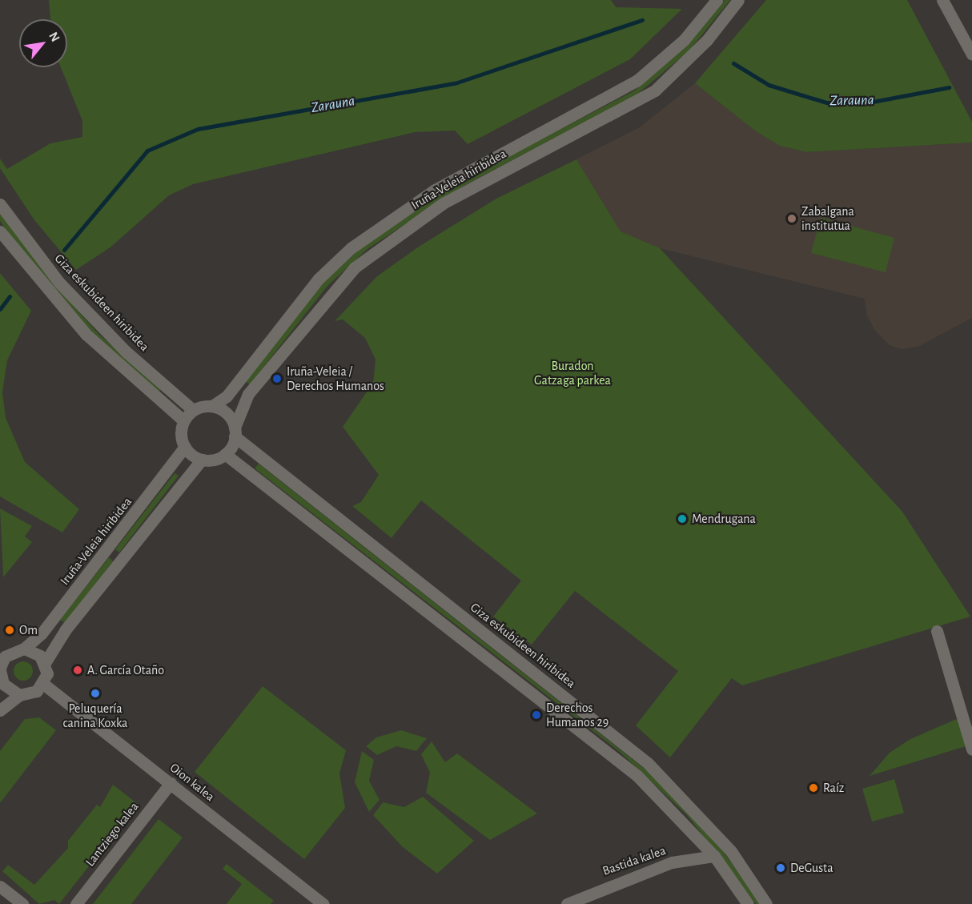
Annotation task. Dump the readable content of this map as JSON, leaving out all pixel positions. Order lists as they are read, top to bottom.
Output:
{
  "streets": {
    "street": [
      "Iruña-Veleia hiribidea",
      "Giza eskubideen hiribidea",
      "Oion kalea",
      "Lantziego kalea",
      "Bastida kalea"
    ]
  },
  "crossings": [
    ["Iruña-Veleia hiribidea", "Giza eskubideen hiribidea"],
    ["Iruña-Veleia hiribidea", "Oion kalea"],
    ["Oion kalea", "Lantziego kalea"]
  ],
  "water": ["Zarauna"],
  "parks": ["Buradon Gatzaga parkea"],
  "places": [
    "Zabalgana institutua",
    "Iruña-Veleia / Derechos Humanos",
    "Mendrugana",
    "Om",
    "A. García Otaño",
    "Peluquería canina Koxka",
    "Derechos Humanos 29",
    "Raíz",
    "DeGusta"
  ],
  "north": "top right"
}
